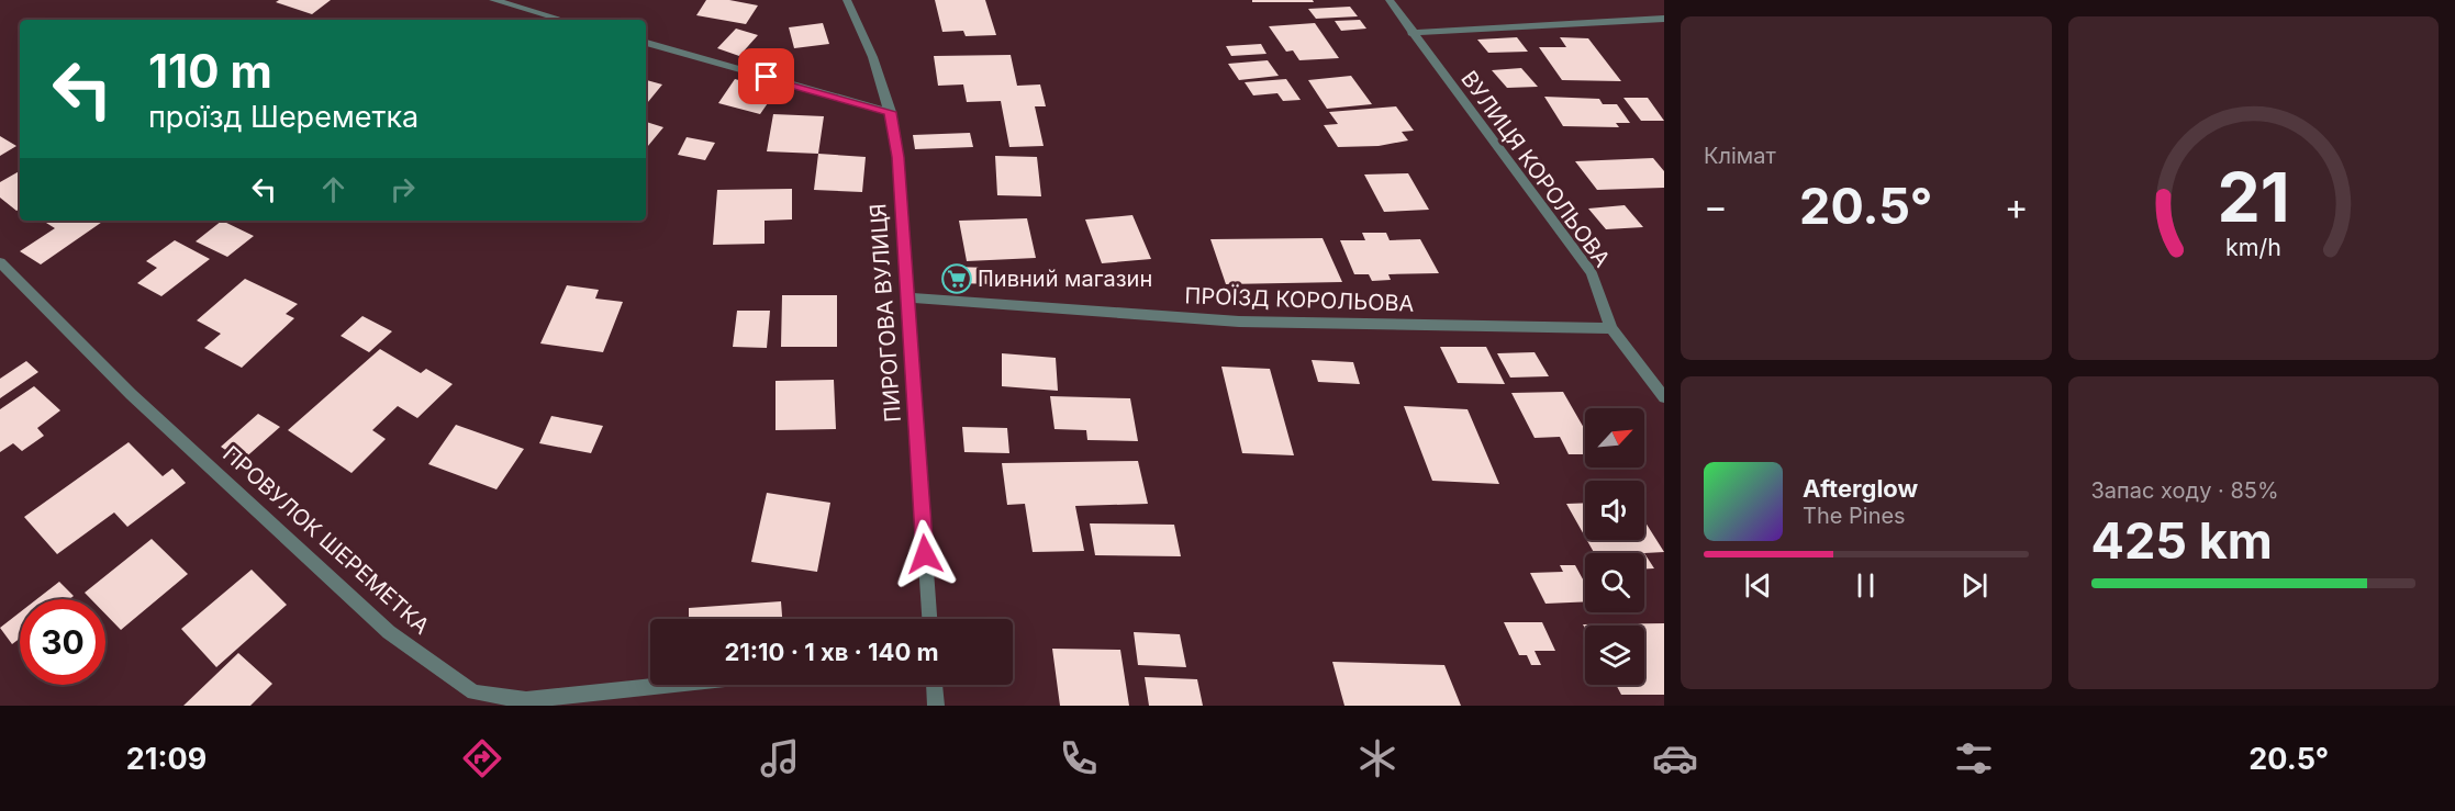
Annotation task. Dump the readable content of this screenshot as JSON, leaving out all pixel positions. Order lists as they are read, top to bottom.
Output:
{
  "streets": {
    "street": [
      "ВУЛИЦЯ КОРОЛЬОВА",
      "ПРОЇЗД КОРОЛЬОВА",
      "ПИРОГОВА ВУЛИЦЯ",
      "ПРОВУЛОК ШЕРЕМЕТКА"
    ]
  },
  "crossings": [
    ["ВУЛИЦЯ КОРОЛЬОВА", "ПРОЇЗД КОРОЛЬОВА"],
    ["ПРОЇЗД КОРОЛЬОВА", "ПИРОГОВА ВУЛИЦЯ"]
  ],
  "places": {
    "supermarket": ["Пивний магазин"]
  },
  "north": "top right",
  "page": {
    "tile": [
      "Клімат",
      ["Запас ходу · 85%", "425 km"]
    ],
    "turn": ["110 m", "проїзд Шереметка"],
    "heat": ["−", "20.5°", "+"],
    "song": ["Afterglow", "The Pines"],
    "limit": "30",
    "trip": "21:10 · 1 хв · 140 m",
    "tabs": ["21:09", "20.5°"],
    "gauge": ["21", "km/h"]
  }
}
